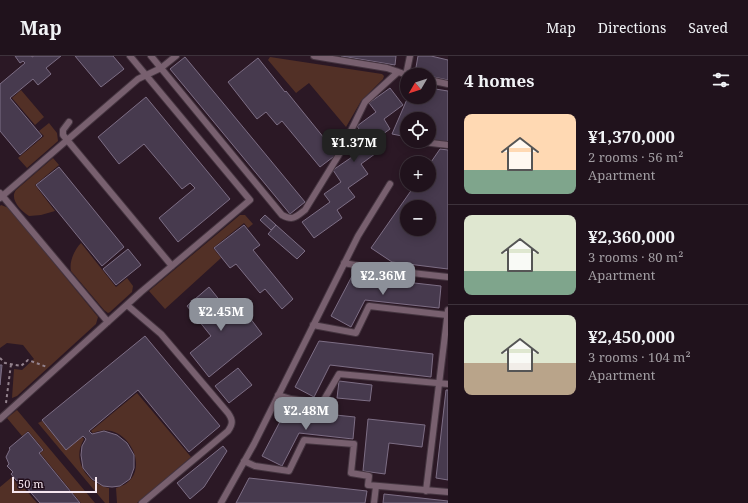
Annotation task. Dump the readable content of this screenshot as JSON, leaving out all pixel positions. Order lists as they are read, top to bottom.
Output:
{
  "scale_bar": "50 m",
  "north": "bottom left",
  "page": {
    "header": "Map",
    "nav": ["Map", "Directions", "Saved"],
    "heading": "4 homes",
    "map_buttons": ["+", "−"],
    "list": [
      {
        "name": "¥1,370,000",
        "note": "2 rooms · 56 m² · Apartment"
      },
      {
        "name": "¥2,360,000",
        "note": "3 rooms · 80 m² · Apartment"
      },
      {
        "name": "¥2,450,000",
        "note": "3 rooms · 104 m² · Apartment"
      }
    ],
    "price": [
      "¥1.37M",
      "¥2.36M",
      "¥2.45M",
      "¥2.48M"
    ],
    "scale": "50 m"
  }
}
